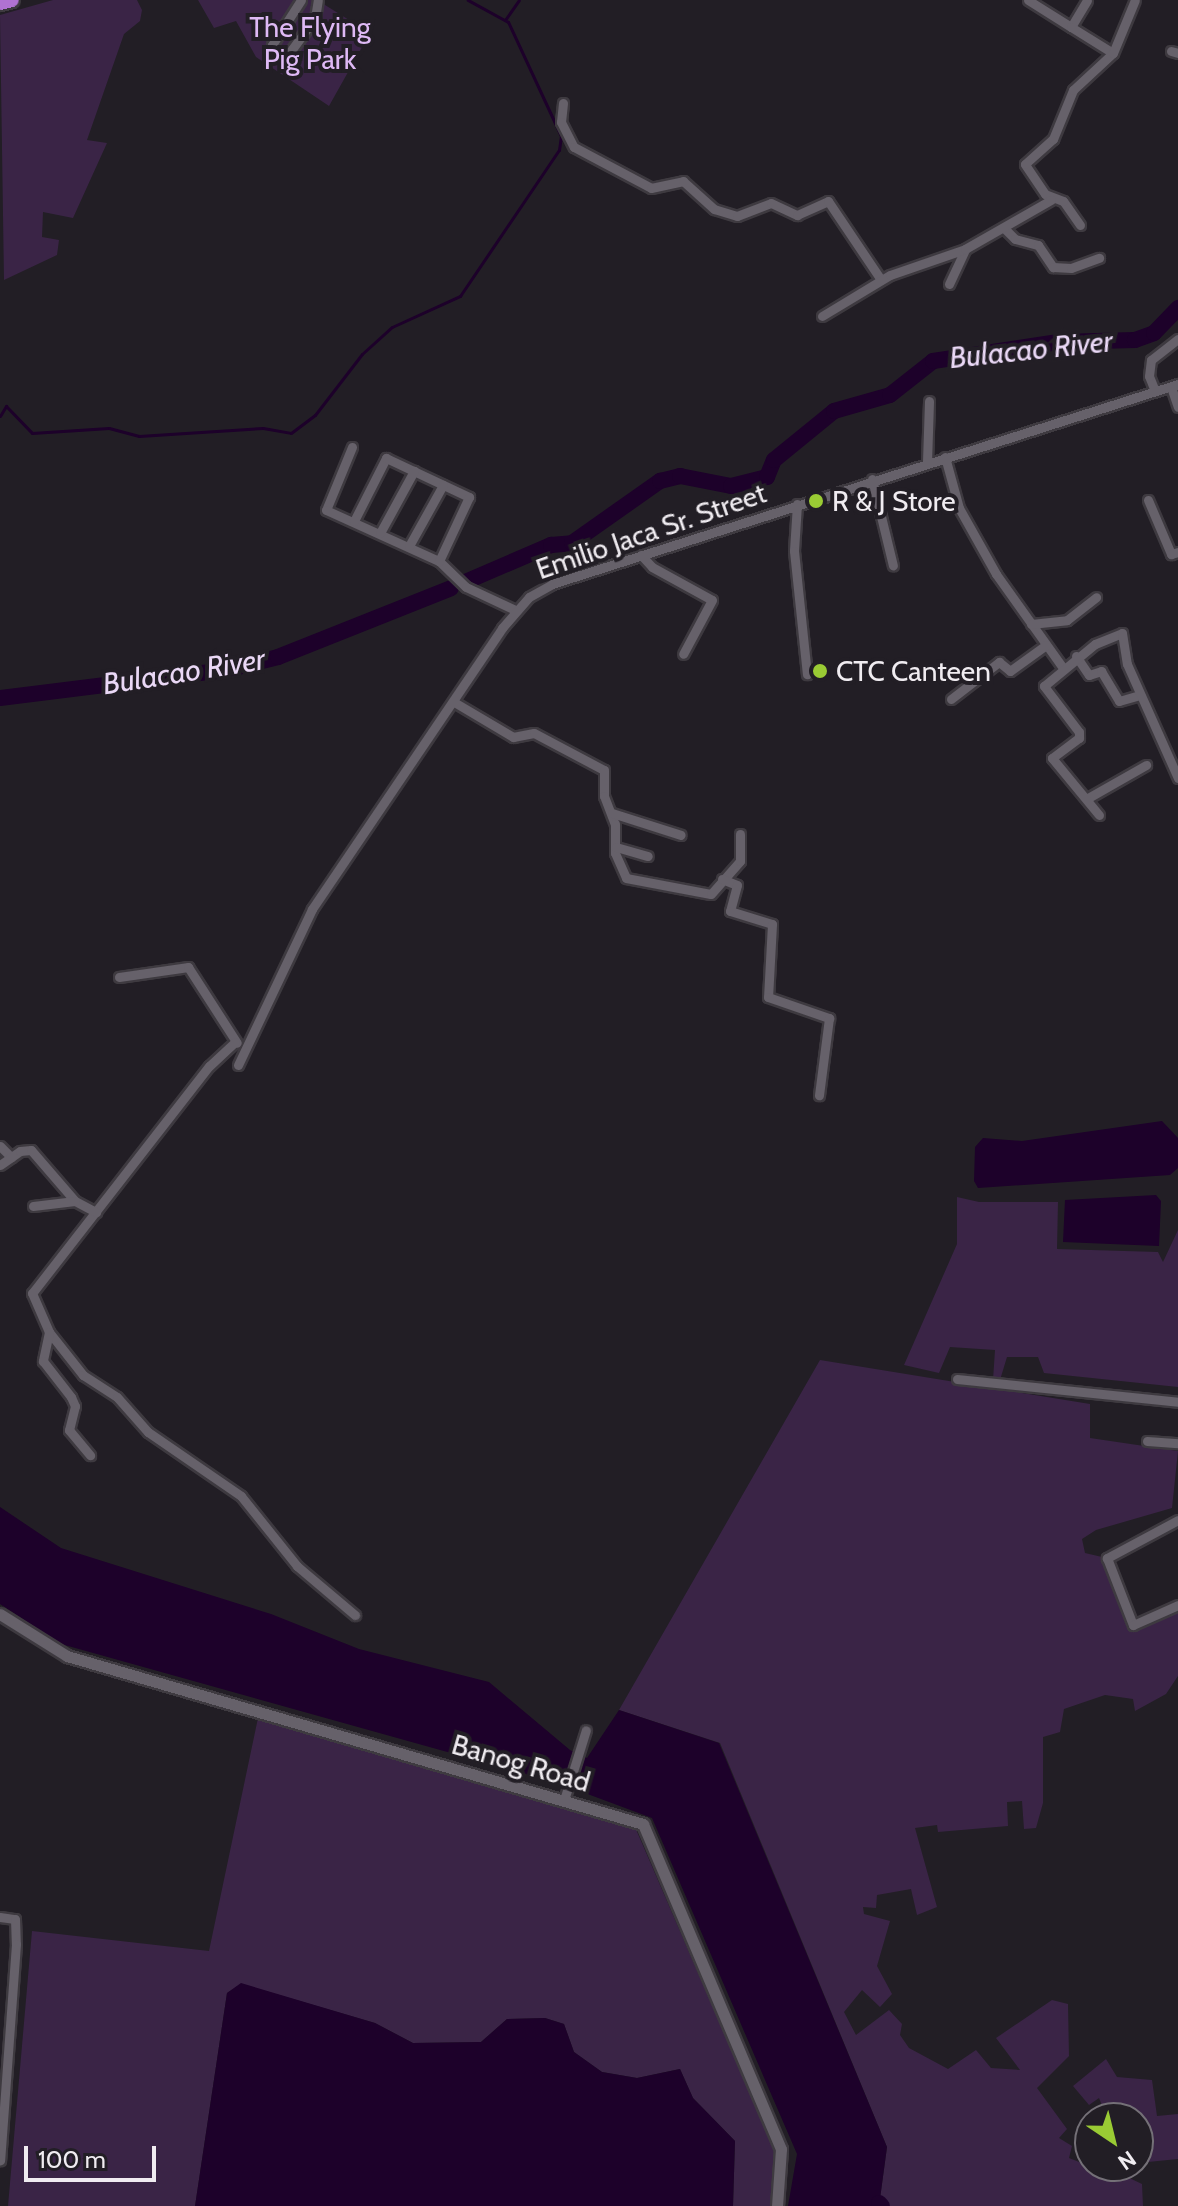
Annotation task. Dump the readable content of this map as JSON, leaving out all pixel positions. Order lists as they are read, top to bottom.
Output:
{
  "streets": {
    "street": ["Emilio Jaca Sr. Street", "Banog Road"]
  },
  "water": ["Bulacao River"],
  "parks": ["The Flying Pig Park"],
  "places": ["R & J Store", "CTC Canteen"],
  "scale_bar": "100 m",
  "north": "bottom right"
}
